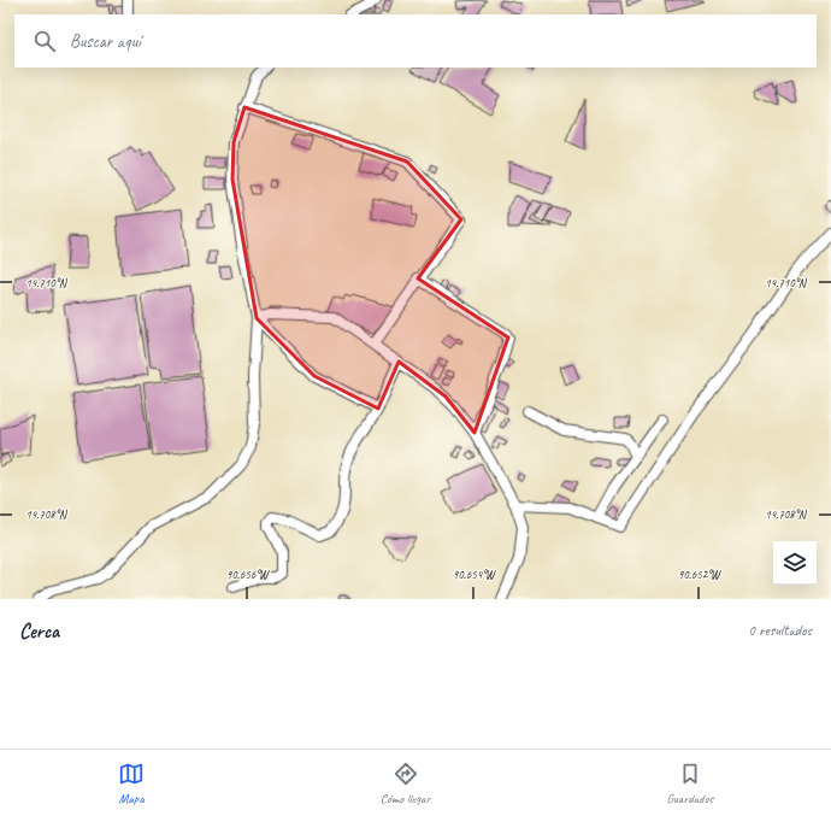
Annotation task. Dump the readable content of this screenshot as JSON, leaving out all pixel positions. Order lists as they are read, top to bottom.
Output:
{
  "page": {
    "search": "Buscar aquí",
    "heading": ["Cerca", "0 resultados"],
    "nav": ["Mapa", "Cómo llegar", "Guardados"]
  },
  "coordinates": [
    "14.710°N",
    "14.708°N",
    "90.656°W",
    "90.654°W",
    "90.652°W"
  ]
}
